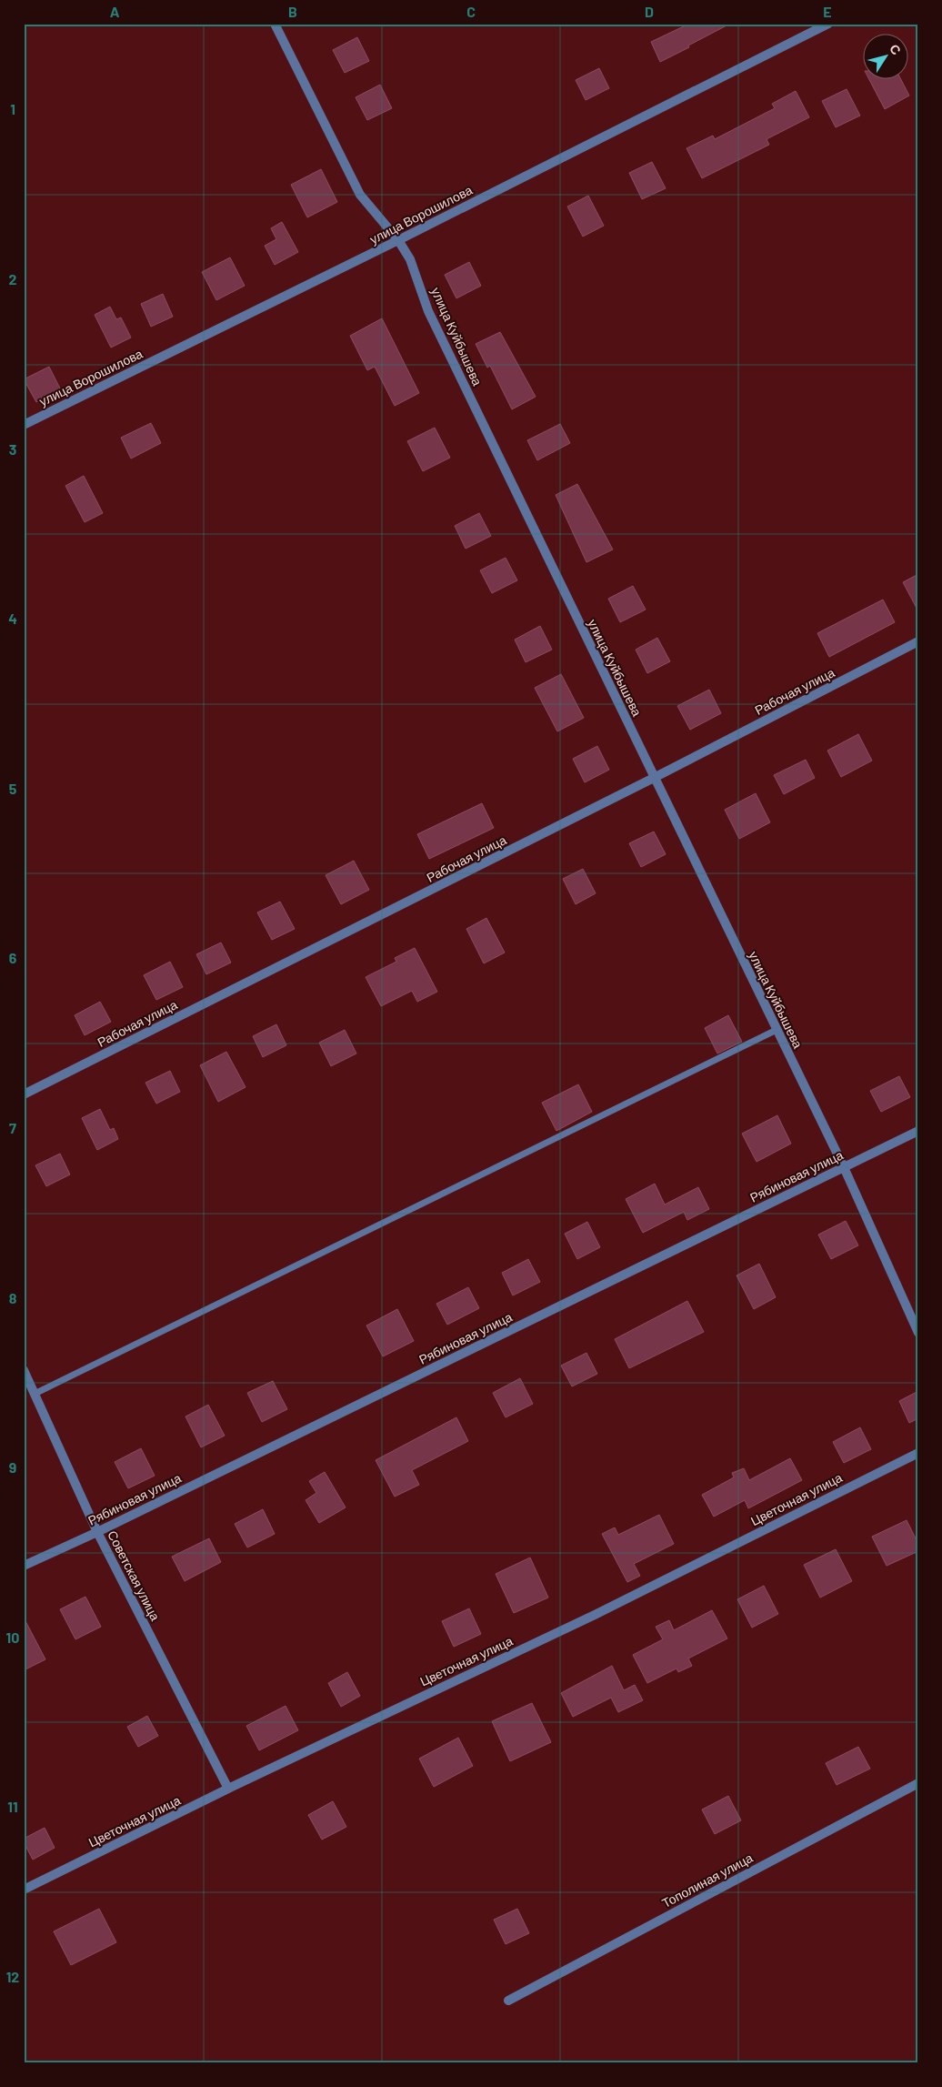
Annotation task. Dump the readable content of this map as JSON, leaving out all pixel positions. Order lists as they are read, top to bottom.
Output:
{
  "streets": {
    "street": [
      "улица Ворошилова",
      "улица Куйбышева",
      "Рабочая улица",
      "Рябиновая улица",
      "Цветочная улица",
      "Советская улица",
      "Тополиная улица"
    ]
  },
  "crossings": [
    ["улица Ворошилова", "улица Куйбышева"],
    ["улица Куйбышева", "Рабочая улица"],
    ["улица Куйбышева", "Рябиновая улица"],
    ["Рябиновая улица", "Советская улица"],
    ["Цветочная улица", "Советская улица"]
  ],
  "north": "top right",
  "grid": {
    "columns": [
      "A",
      "B",
      "C",
      "D",
      "E"
    ],
    "rows": [
      "1",
      "2",
      "3",
      "4",
      "5",
      "6",
      "7",
      "8",
      "9",
      "10",
      "11",
      "12"
    ]
  }
}
